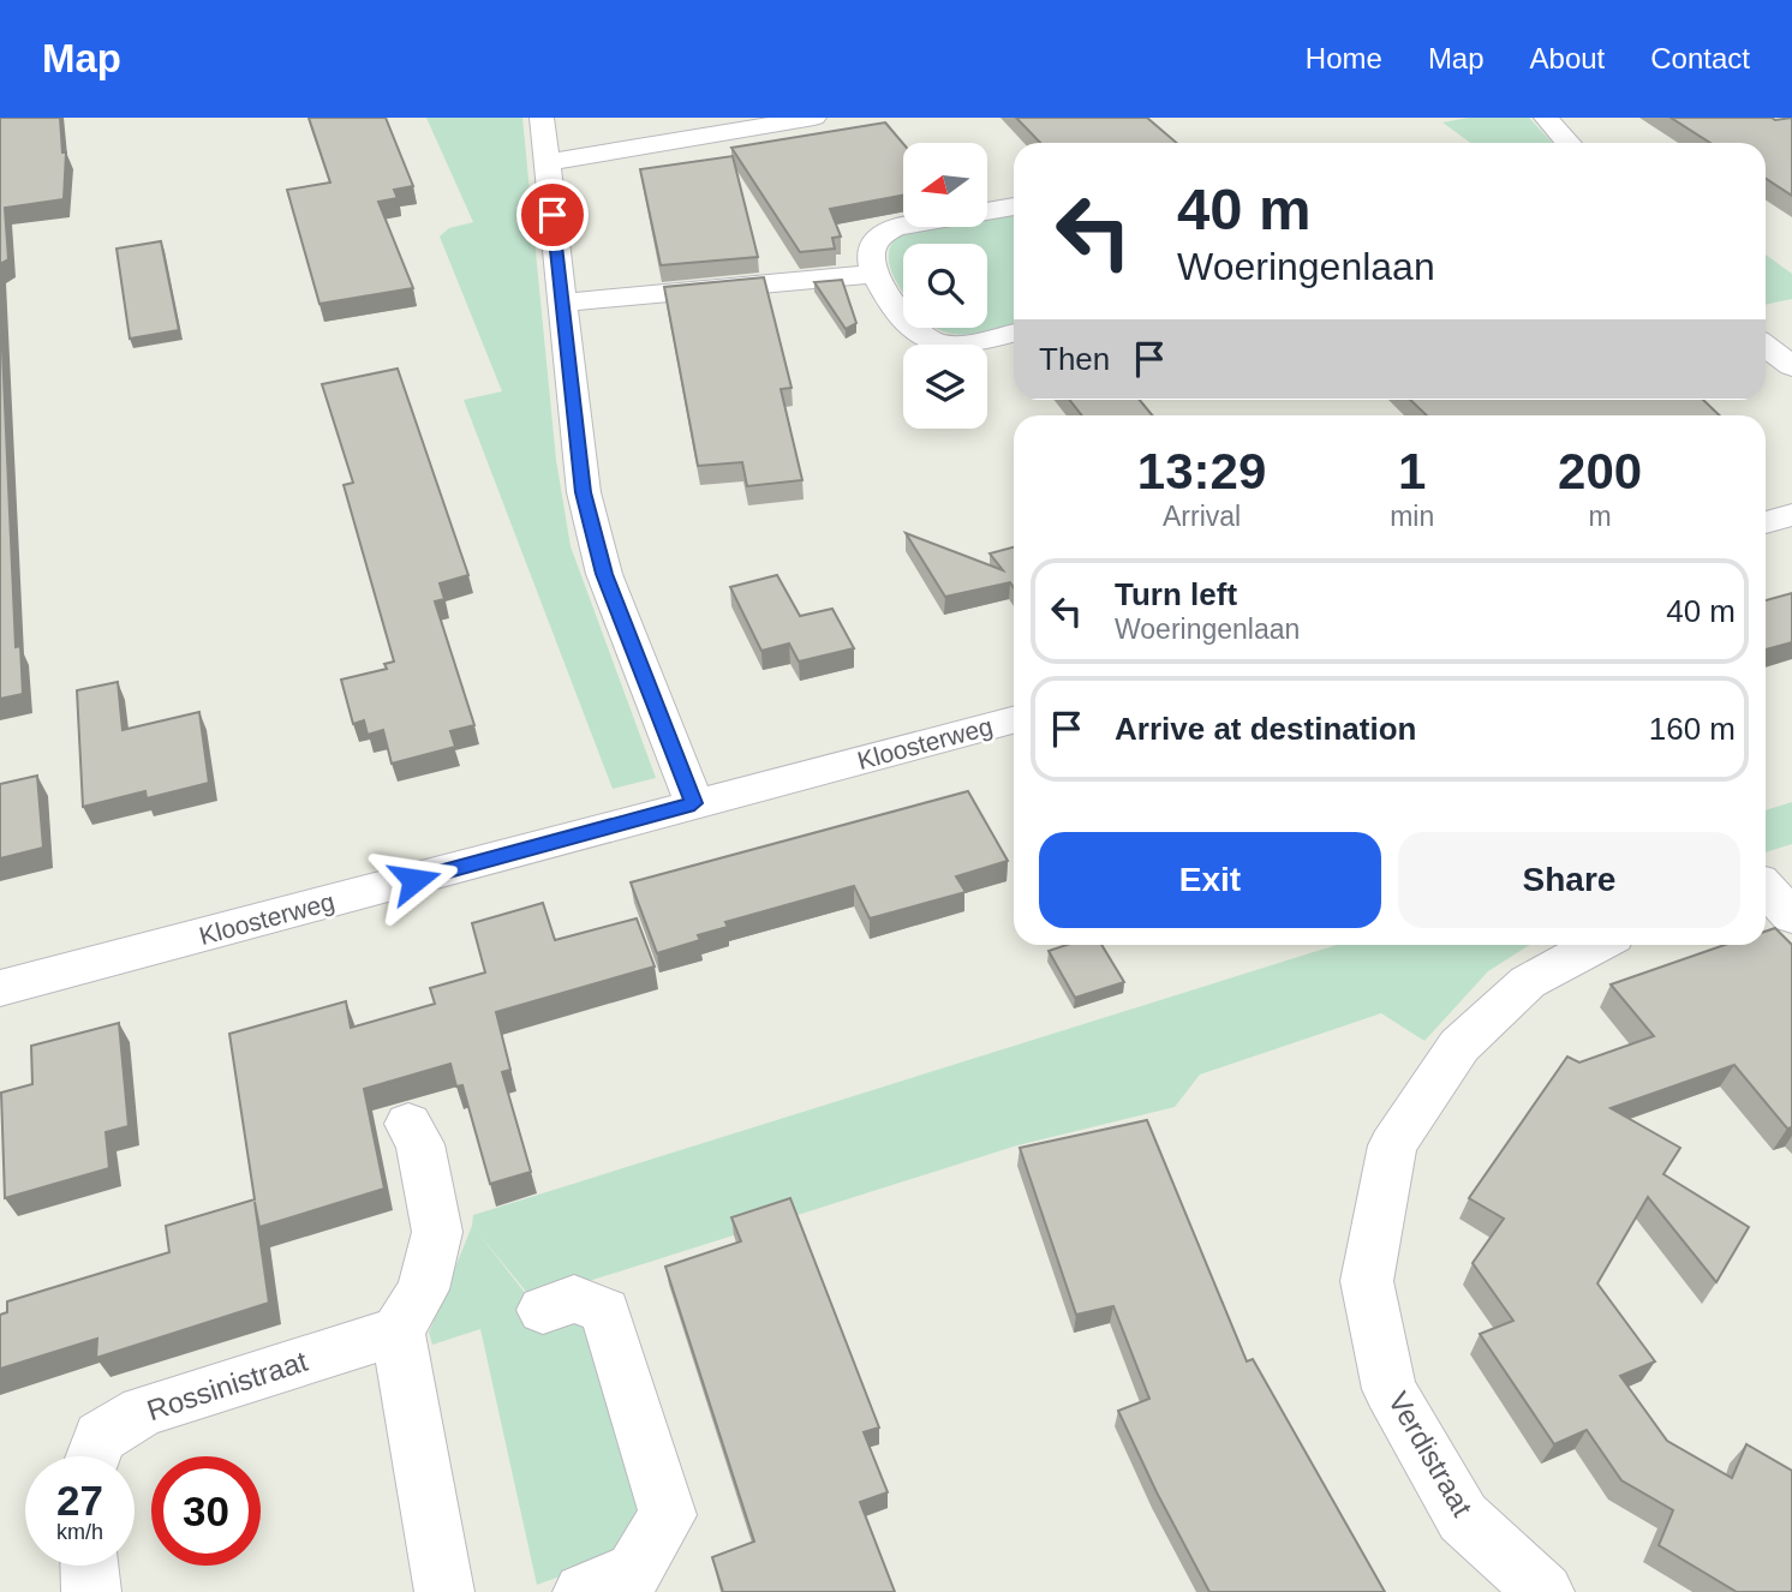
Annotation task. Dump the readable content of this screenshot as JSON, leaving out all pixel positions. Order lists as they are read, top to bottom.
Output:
{
  "streets": {
    "street": ["Kloosterweg", "Rossinistraat", "Verdistraat"]
  },
  "north": "left",
  "page": {
    "header": "Map",
    "nav": [
      "Home",
      "Map",
      "About",
      "Contact"
    ],
    "turn": ["40 m", "Woeringenlaan"],
    "then": "Then",
    "eta": [
      "13:29",
      "Arrival",
      "1",
      "min",
      "200",
      "m"
    ],
    "list": [
      {
        "name": "Turn left",
        "note": "Woeringenlaan",
        "value": "40 m"
      },
      {
        "name": "Arrive at destination",
        "value": "160 m"
      }
    ],
    "buttons": ["Exit", "Share"],
    "speed": "27 km/h",
    "limit": "30"
  }
}
